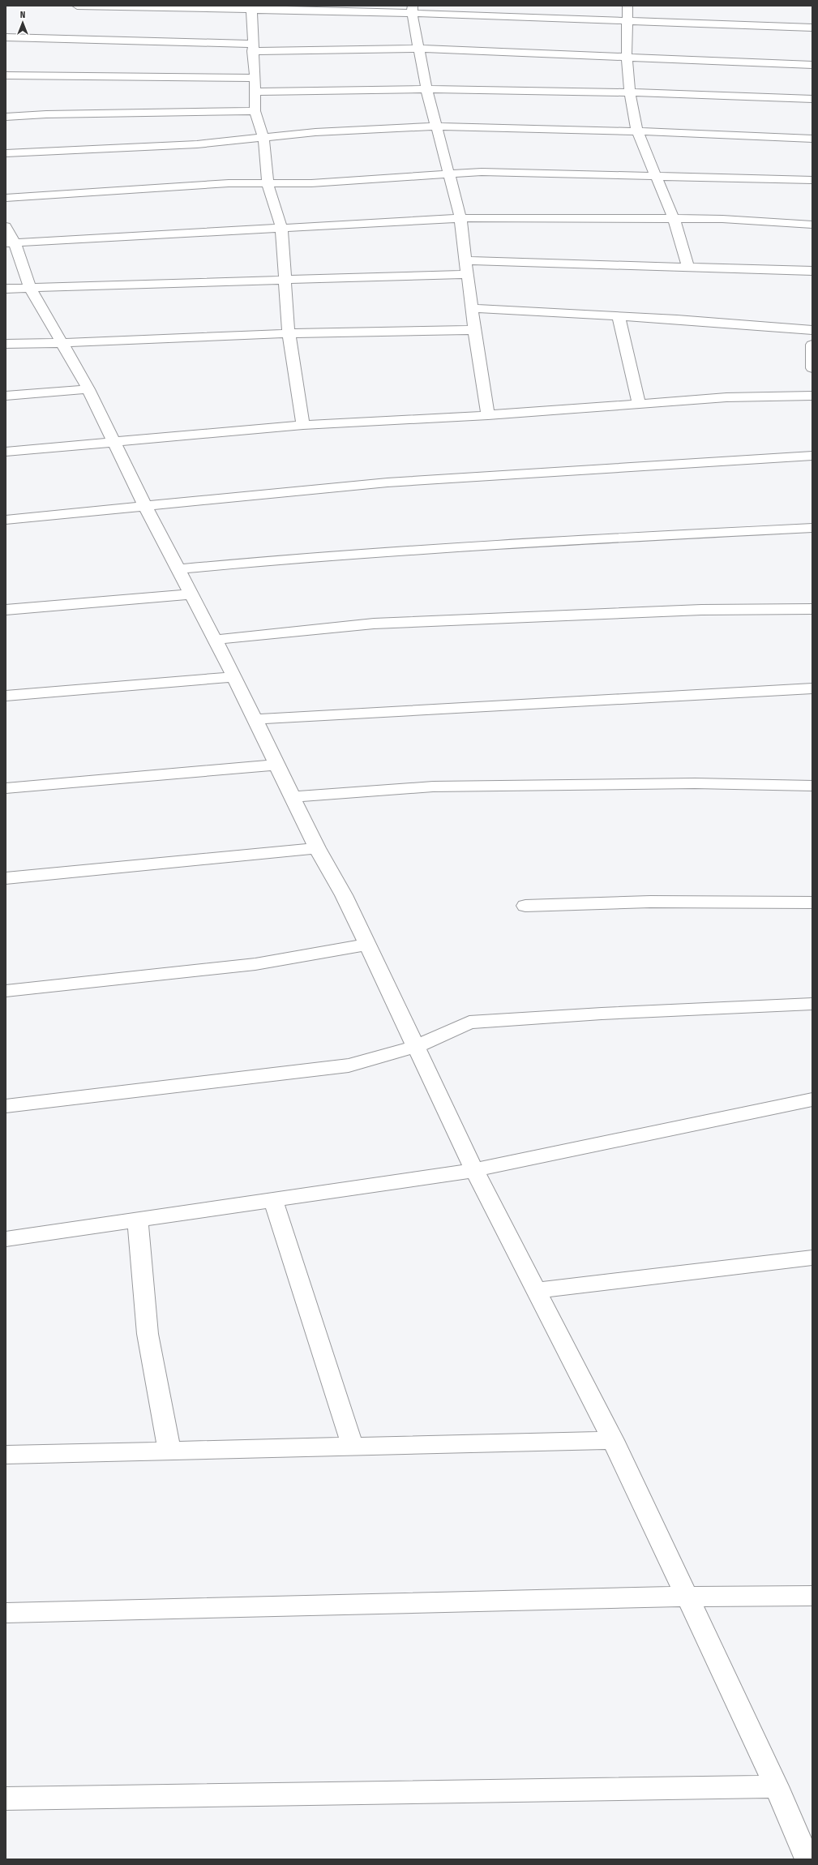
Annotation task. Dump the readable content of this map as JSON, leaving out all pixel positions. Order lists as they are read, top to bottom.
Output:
{
  "north": "top"
}
